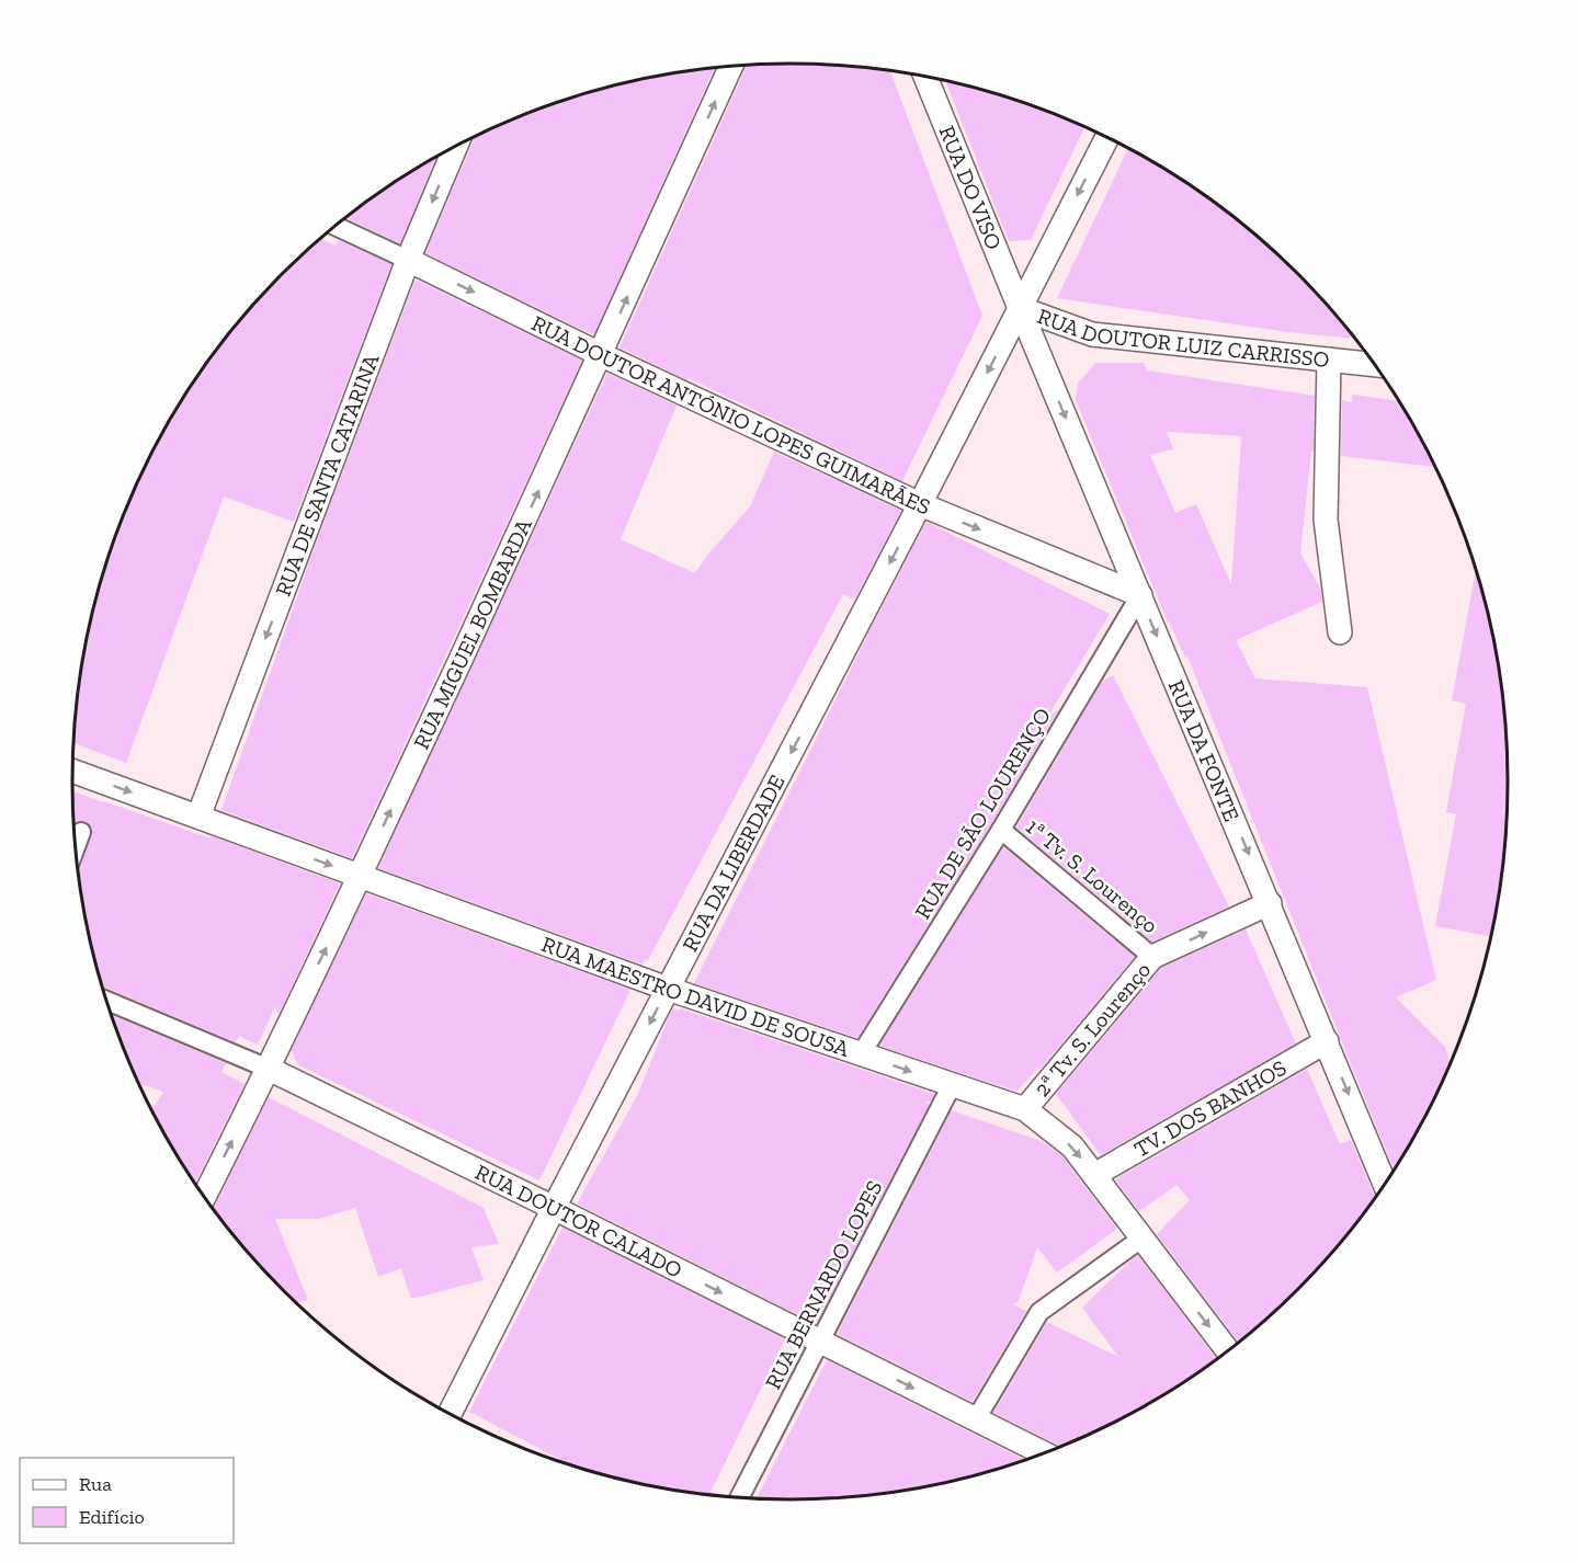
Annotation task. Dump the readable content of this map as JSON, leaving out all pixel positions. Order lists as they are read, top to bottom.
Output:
{
  "streets": {
    "street": [
      "RUA DO VISO",
      "RUA DOUTOR LUIZ CARRISSO",
      "RUA DOUTOR ANTÓNIO LOPES GUIMARÃES",
      "RUA DE SANTA CATARINA",
      "RUA MIGUEL BOMBARDA",
      "RUA DA FONTE",
      "RUA DE SÃO LOURENÇO",
      "RUA DA LIBERDADE",
      "1ª Tv. S. Lourenço",
      "RUA MAESTRO DAVID DE SOUSA",
      "2ª Tv. S. Lourenço",
      "TV. DOS BANHOS",
      "RUA DOUTOR CALADO",
      "RUA BERNARDO LOPES"
    ]
  },
  "crossings": [
    ["RUA DO VISO", "RUA DOUTOR LUIZ CARRISSO"],
    ["RUA DO VISO", "RUA DA FONTE"],
    ["RUA DO VISO", "RUA DA LIBERDADE"],
    ["RUA DOUTOR LUIZ CARRISSO", "RUA DA FONTE"],
    ["RUA DOUTOR LUIZ CARRISSO", "RUA DA LIBERDADE"],
    ["RUA DOUTOR ANTÓNIO LOPES GUIMARÃES", "RUA DE SANTA CATARINA"],
    ["RUA DOUTOR ANTÓNIO LOPES GUIMARÃES", "RUA MIGUEL BOMBARDA"],
    ["RUA DOUTOR ANTÓNIO LOPES GUIMARÃES", "RUA DA FONTE"],
    ["RUA DOUTOR ANTÓNIO LOPES GUIMARÃES", "RUA DE SÃO LOURENÇO"],
    ["RUA DOUTOR ANTÓNIO LOPES GUIMARÃES", "RUA DA LIBERDADE"],
    ["RUA DE SANTA CATARINA", "RUA MAESTRO DAVID DE SOUSA"],
    ["RUA MIGUEL BOMBARDA", "RUA MAESTRO DAVID DE SOUSA"],
    ["RUA MIGUEL BOMBARDA", "RUA DOUTOR CALADO"],
    ["RUA DA FONTE", "RUA DE SÃO LOURENÇO"],
    ["RUA DA FONTE", "RUA DA LIBERDADE"],
    ["RUA DA FONTE", "2ª Tv. S. Lourenço"],
    ["RUA DA FONTE", "TV. DOS BANHOS"],
    ["RUA DE SÃO LOURENÇO", "1ª Tv. S. Lourenço"],
    ["RUA DE SÃO LOURENÇO", "RUA MAESTRO DAVID DE SOUSA"],
    ["RUA DA LIBERDADE", "RUA MAESTRO DAVID DE SOUSA"],
    ["RUA DA LIBERDADE", "RUA DOUTOR CALADO"],
    ["1ª Tv. S. Lourenço", "2ª Tv. S. Lourenço"],
    ["RUA MAESTRO DAVID DE SOUSA", "2ª Tv. S. Lourenço"],
    ["RUA MAESTRO DAVID DE SOUSA", "TV. DOS BANHOS"],
    ["RUA MAESTRO DAVID DE SOUSA", "RUA BERNARDO LOPES"],
    ["RUA DOUTOR CALADO", "RUA BERNARDO LOPES"]
  ],
  "one_way": [
    "RUA DOUTOR ANTÓNIO LOPES GUIMARÃES",
    "RUA DE SANTA CATARINA",
    "RUA MIGUEL BOMBARDA",
    "RUA DA FONTE",
    "RUA DA LIBERDADE",
    "RUA MAESTRO DAVID DE SOUSA",
    "2ª Tv. S. Lourenço",
    "RUA DOUTOR CALADO"
  ],
  "legend": ["Rua", "Edifício"]
}
